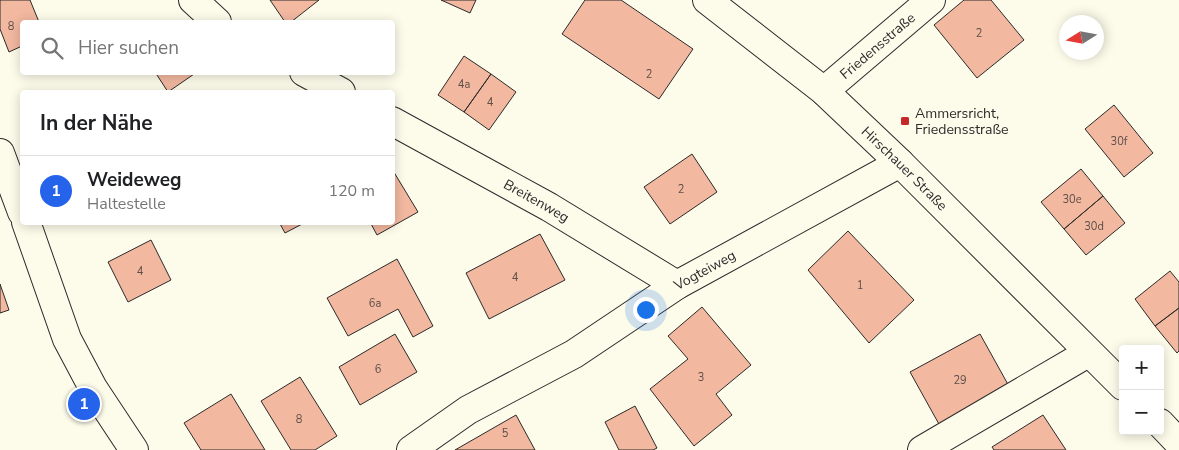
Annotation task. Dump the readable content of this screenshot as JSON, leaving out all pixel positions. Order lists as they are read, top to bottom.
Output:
{
  "streets": {
    "street": [
      "Friedensstraße",
      "Hirschauer Straße",
      "Breitenweg",
      "Vogteiweg"
    ]
  },
  "crossings": [
    ["Friedensstraße", "Hirschauer Straße"],
    ["Hirschauer Straße", "Vogteiweg"],
    ["Breitenweg", "Vogteiweg"]
  ],
  "places": {
    "transit": ["Ammersricht, Friedensstraße"]
  },
  "house_numbers": [
    "8",
    "2",
    "2",
    "4a",
    "4",
    "30f",
    "2",
    "30e",
    "30d",
    "4",
    "4",
    "1",
    "6a",
    "6",
    "3",
    "29",
    "8",
    "5"
  ],
  "north": "left",
  "page": {
    "search": "Hier suchen",
    "heading": "In der Nähe",
    "list": [
      {
        "mark": "1",
        "name": "Weideweg",
        "note": "Haltestelle",
        "value": "120 m"
      }
    ],
    "map_buttons": ["+", "−"],
    "pins": "1"
  }
}
